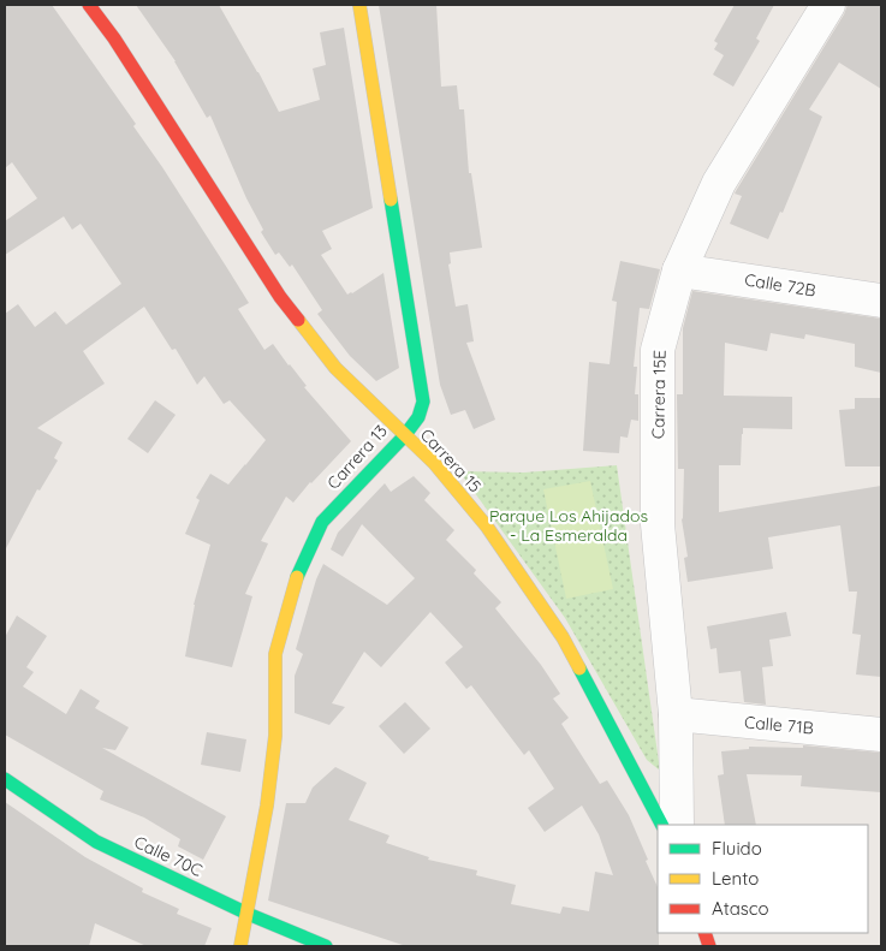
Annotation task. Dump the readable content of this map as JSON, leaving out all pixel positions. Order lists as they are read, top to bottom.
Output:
{
  "streets": {
    "street": [
      "Calle 72B",
      "Carrera 15E",
      "Carrera 13",
      "Carrera 15",
      "Calle 71B",
      "Calle 70C"
    ]
  },
  "crossings": [
    ["Calle 72B", "Carrera 15E"],
    ["Carrera 15E", "Calle 71B"],
    ["Carrera 13", "Carrera 15"],
    ["Carrera 13", "Calle 70C"]
  ],
  "parks": ["Parque Los Ahijados - La Esmeralda"],
  "legend": ["Fluido", "Lento", "Atasco"]
}
